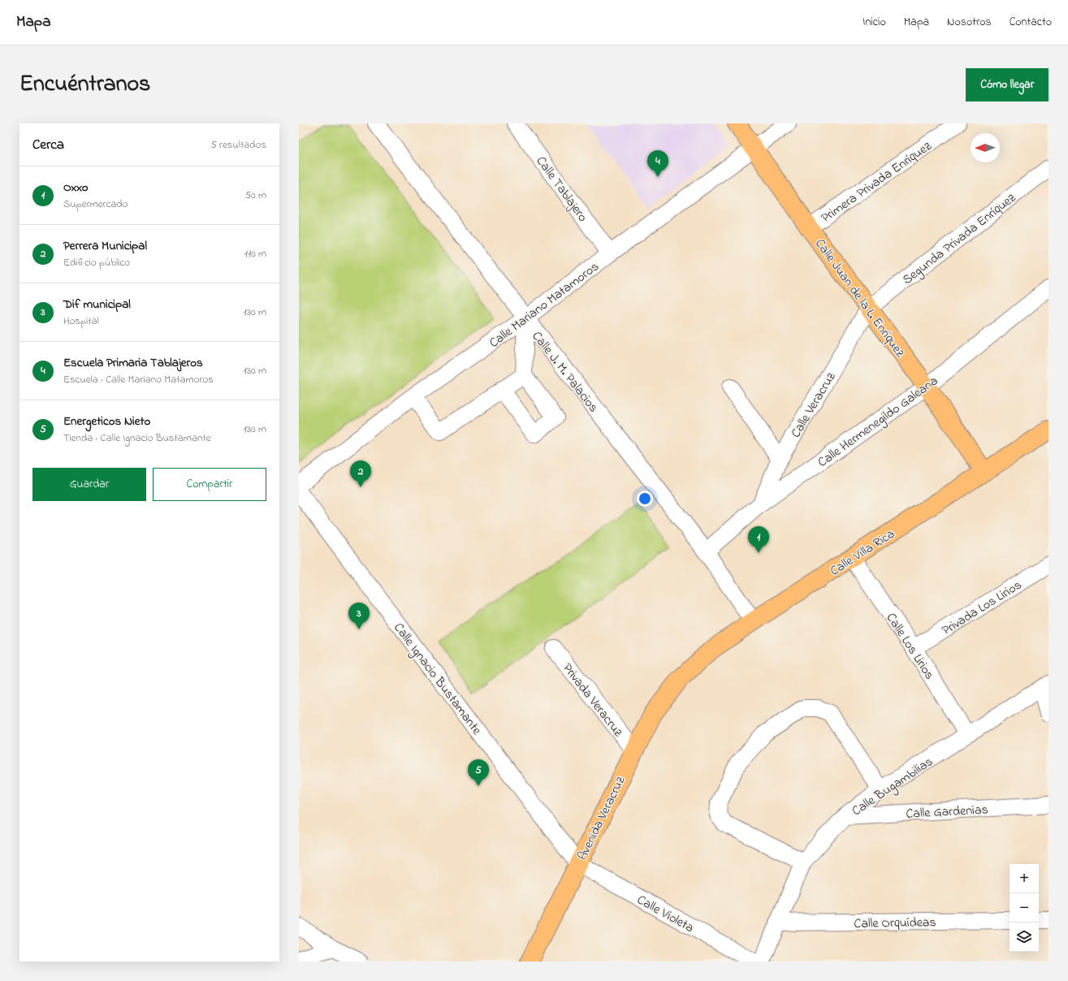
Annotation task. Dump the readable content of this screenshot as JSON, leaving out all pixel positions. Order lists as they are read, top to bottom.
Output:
{
  "streets": {
    "main road": ["Calle Juan de la L. Enríquez", "Calle Villa Rica", "Avenida Veracruz"],
    "street": [
      "Primera Privada Enríquez",
      "Calle Tablajero",
      "Segunda Privada Enríquez",
      "Calle Mariano Matamoros",
      "Calle J. M. Palacios",
      "Calle Veracruz",
      "Calle Hermenegildo Galeana",
      "Privada Los Lirios",
      "Calle Los Lirios",
      "Calle Ignacio Bustamante",
      "Privada Veracruz",
      "Calle Bugambilias",
      "Calle Gardenias",
      "Calle Violeta",
      "Calle Orquídeas"
    ]
  },
  "crossings": [
    ["Primera Privada Enríquez", "Calle Juan de la L. Enríquez"],
    ["Calle Tablajero", "Calle Mariano Matamoros"],
    ["Segunda Privada Enríquez", "Calle Juan de la L. Enríquez"],
    ["Segunda Privada Enríquez", "Calle Veracruz"],
    ["Calle Juan de la L. Enríquez", "Calle Mariano Matamoros"],
    ["Calle Juan de la L. Enríquez", "Calle Veracruz"],
    ["Calle Juan de la L. Enríquez", "Calle Hermenegildo Galeana"],
    ["Calle Juan de la L. Enríquez", "Calle Villa Rica"],
    ["Calle Mariano Matamoros", "Calle J. M. Palacios"],
    ["Calle J. M. Palacios", "Calle Hermenegildo Galeana"],
    ["Calle J. M. Palacios", "Calle Villa Rica"],
    ["Calle Veracruz", "Calle Hermenegildo Galeana"],
    ["Calle Villa Rica", "Calle Los Lirios"],
    ["Calle Villa Rica", "Avenida Veracruz"],
    ["Privada Los Lirios", "Calle Los Lirios"],
    ["Calle Los Lirios", "Calle Bugambilias"],
    ["Calle Ignacio Bustamante", "Avenida Veracruz"],
    ["Calle Ignacio Bustamante", "Calle Violeta"],
    ["Privada Veracruz", "Avenida Veracruz"],
    ["Calle Bugambilias", "Calle Gardenias"],
    ["Calle Bugambilias", "Calle Orquídeas"],
    ["Avenida Veracruz", "Calle Violeta"]
  ],
  "north": "left",
  "page": {
    "header": "Mapa",
    "nav": [
      "Inicio",
      "Mapa",
      "Nosotros",
      "Contacto"
    ],
    "title": "Encuéntranos",
    "buttons": [
      "Cómo llegar",
      ["Guardar", "Compartir"]
    ],
    "heading": ["Cerca", "5 resultados"],
    "pins": [
      "4",
      "2",
      "1",
      "3",
      "5"
    ],
    "list": [
      {
        "mark": "1",
        "name": "Oxxo",
        "note": "Supermercado",
        "value": "50 m"
      },
      {
        "mark": "2",
        "name": "Perrera Municipal",
        "note": "Edificio público",
        "value": "110 m"
      },
      {
        "mark": "3",
        "name": "Dif municipal",
        "note": "Hospital",
        "value": "130 m"
      },
      {
        "mark": "4",
        "name": "Escuela Primaria Tablajeros",
        "note": "Escuela · Calle Mariano Matamoros",
        "value": "130 m"
      },
      {
        "mark": "5",
        "name": "Energeticos Nieto",
        "note": "Tienda · Calle Ignacio Bustamante",
        "value": "130 m"
      }
    ],
    "map_buttons": ["+", "−"]
  }
}
